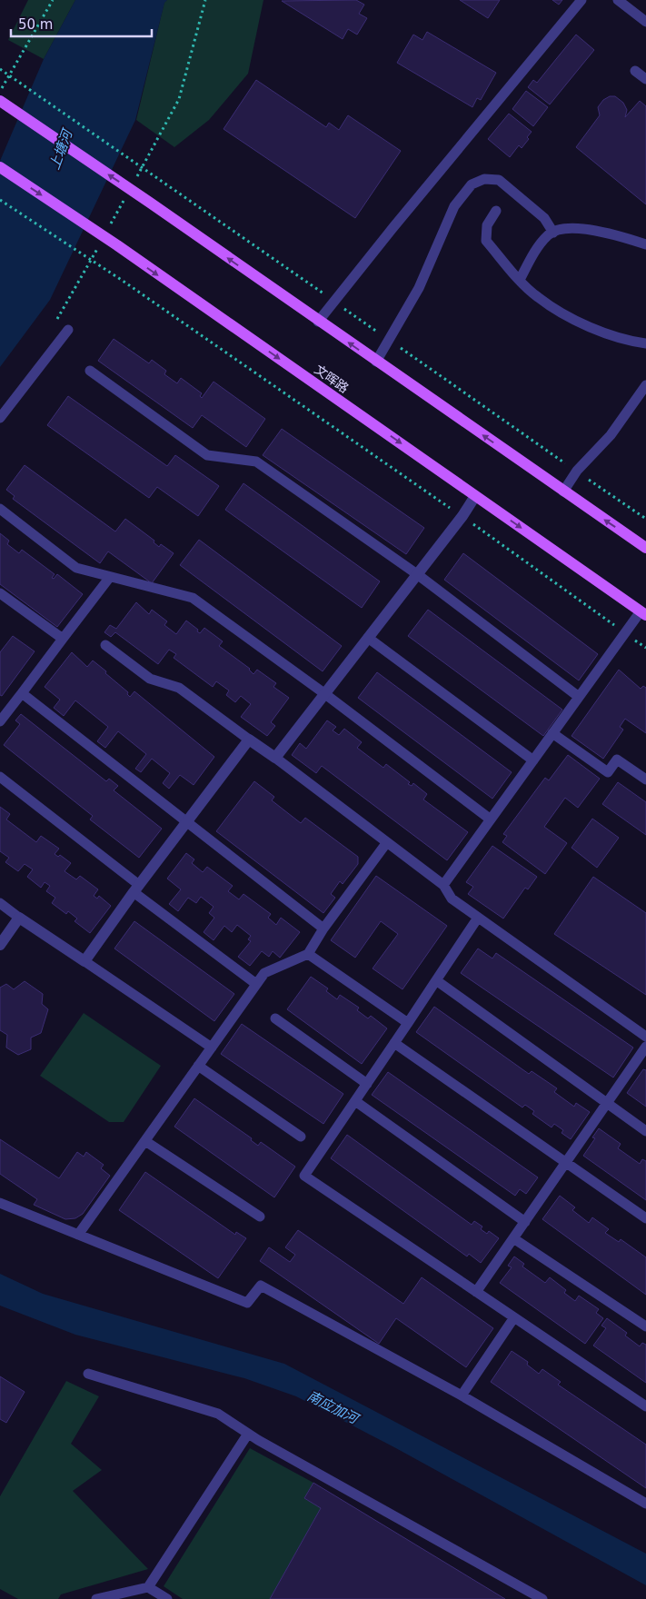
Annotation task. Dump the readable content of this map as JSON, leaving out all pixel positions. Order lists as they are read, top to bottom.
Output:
{
  "streets": {
    "main road": ["文晖路"]
  },
  "water": ["上塘河", "南应加河"],
  "scale_bar": "50 m"
}
